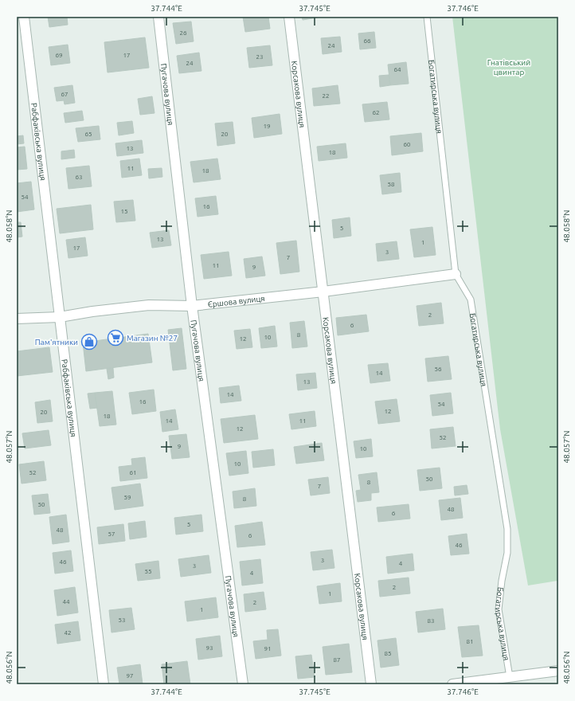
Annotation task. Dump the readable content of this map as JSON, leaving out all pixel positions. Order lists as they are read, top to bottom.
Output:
{
  "streets": {
    "street": [
      "Корсакова вулиця",
      "Пугачова вулиця",
      "Рабфаківська вулиця",
      "Єршова вулиця"
    ],
    "lane": ["Богатирська вулиця"]
  },
  "crossings": [
    ["Корсакова вулиця", "Єршова вулиця"],
    ["Пугачова вулиця", "Єршова вулиця"],
    ["Богатирська вулиця", "Єршова вулиця"],
    ["Рабфаківська вулиця", "Єршова вулиця"]
  ],
  "parks": ["Гнатівський цвинтар"],
  "places": {
    "supermarket": ["Магазин №27"],
    "shop": ["Пам'ятники"]
  },
  "house_numbers": [
    "26",
    "66",
    "24",
    "69",
    "17",
    "23",
    "24",
    "64",
    "67",
    "22",
    "62",
    "19",
    "65",
    "20",
    "60",
    "13",
    "18",
    "11",
    "18",
    "63",
    "58",
    "54",
    "16",
    "15",
    "5",
    "13",
    "1",
    "17",
    "3",
    "7",
    "11",
    "9",
    "2",
    "6",
    "8",
    "10",
    "12",
    "56",
    "14",
    "13",
    "14",
    "16",
    "54",
    "12",
    "20",
    "18",
    "14",
    "11",
    "12",
    "52",
    "9",
    "10",
    "10",
    "52",
    "61",
    "50",
    "8",
    "7",
    "59",
    "8",
    "50",
    "48",
    "6",
    "5",
    "48",
    "57",
    "6",
    "46",
    "3",
    "46",
    "4",
    "3",
    "55",
    "4",
    "2",
    "1",
    "44",
    "2",
    "1",
    "53",
    "83",
    "42",
    "81",
    "93",
    "91",
    "85",
    "87",
    "97"
  ],
  "coordinates": [
    "37.744°E",
    "37.745°E",
    "37.746°E",
    "48.058°N",
    "48.057°N",
    "48.056°N"
  ]
}
